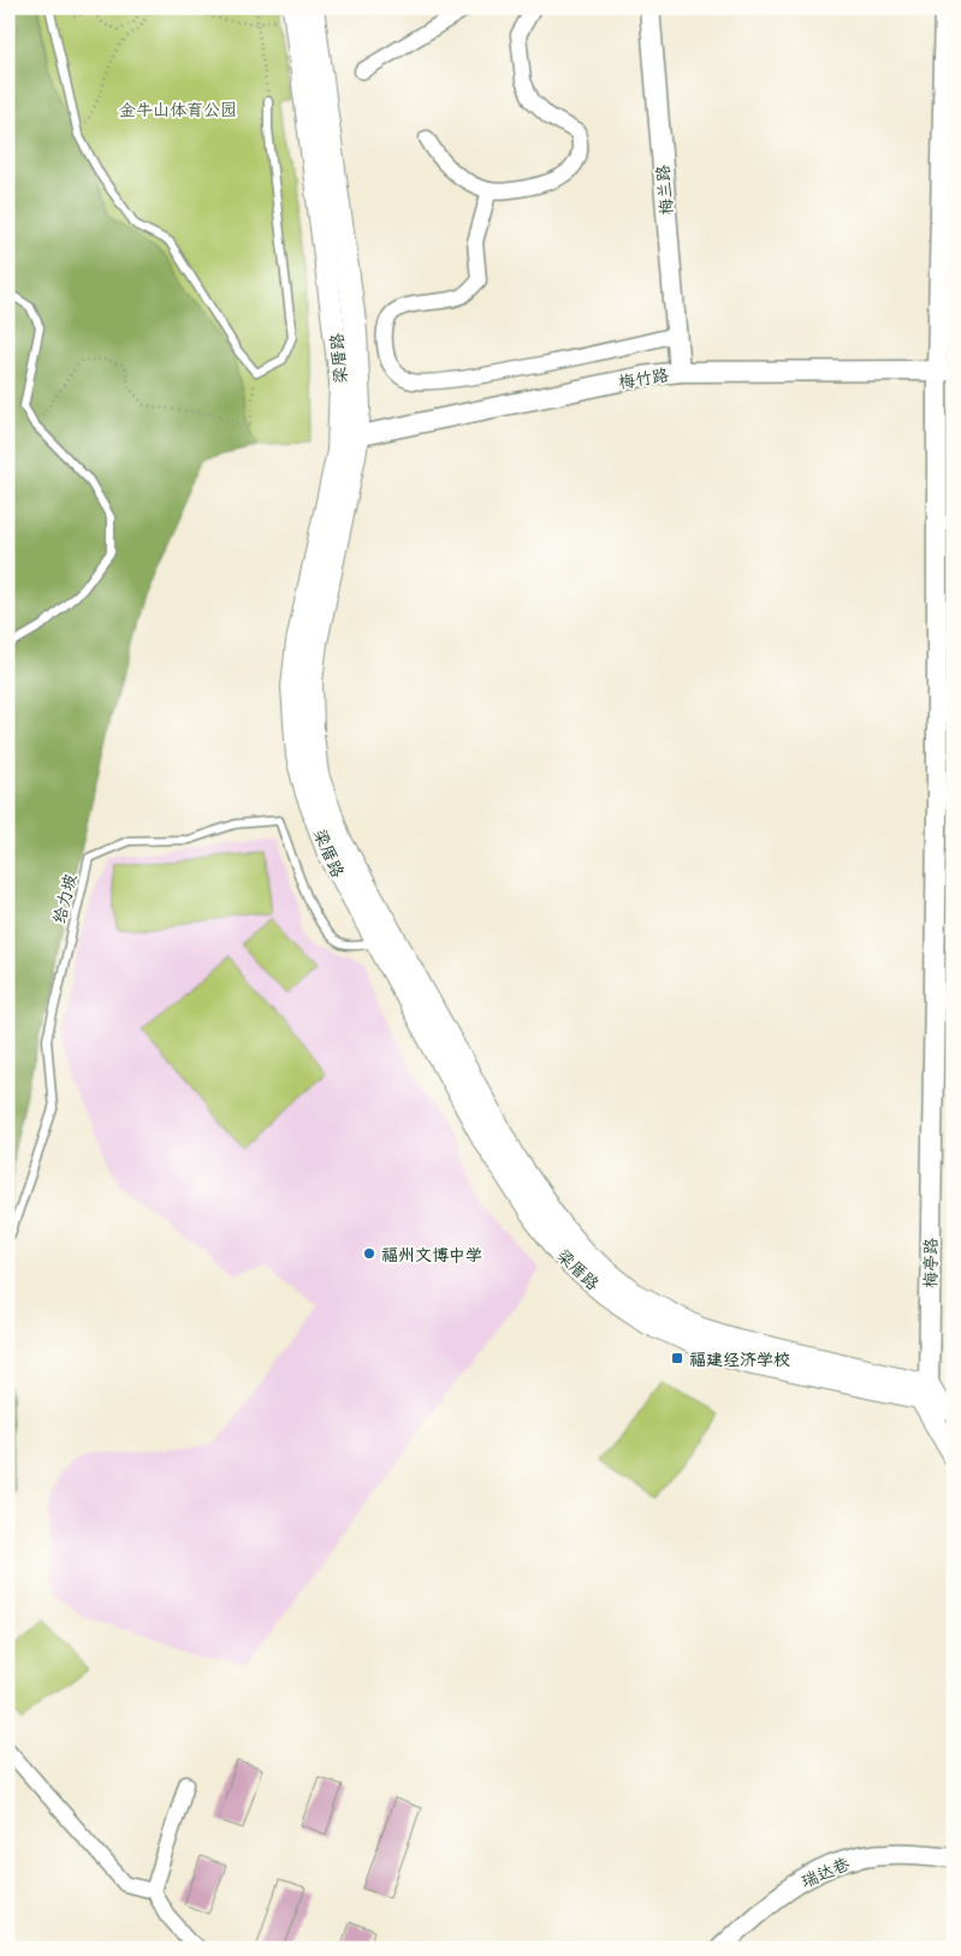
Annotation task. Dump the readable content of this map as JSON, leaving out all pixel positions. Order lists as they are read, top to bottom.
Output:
{
  "streets": {
    "main road": ["梁厝路"],
    "street": [
      "梅兰路",
      "梅竹路",
      "梅亭路",
      "瑞达巷"
    ],
    "lane": ["给力坡"]
  },
  "crossings": [
    ["梅兰路", "梅竹路"],
    ["梁厝路", "梅竹路"],
    ["梁厝路", "给力坡"],
    ["梁厝路", "梅亭路"],
    ["梅竹路", "梅亭路"]
  ],
  "parks": ["金牛山体育公园"],
  "places": {
    "other": ["福州文博中学"],
    "transit": ["福建经济学校"]
  }
}
